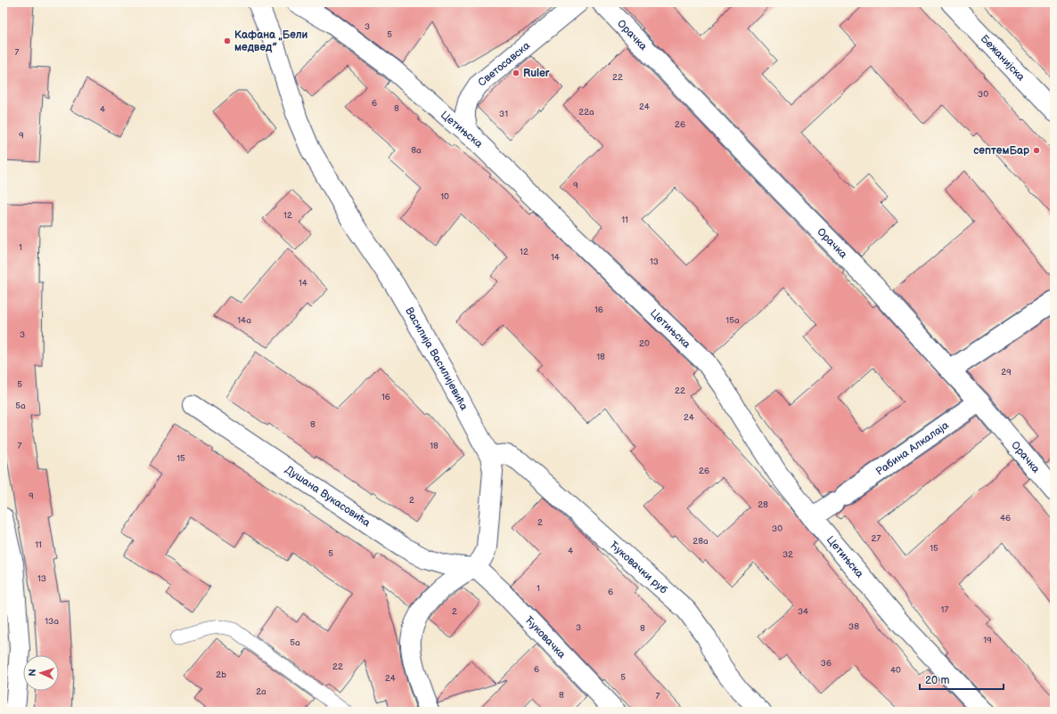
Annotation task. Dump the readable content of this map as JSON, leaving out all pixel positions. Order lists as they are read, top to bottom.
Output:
{
  "streets": {
    "street": [
      "Орачка",
      "Бежанијска",
      "Светосавска",
      "Цетињска",
      "Василија Василијевића",
      "Рабина Алкалаја",
      "Душана Вукасовића",
      "Ћуковачки руб",
      "Ћуковачка"
    ]
  },
  "crossings": [
    ["Орачка", "Рабина Алкалаја"],
    ["Светосавска", "Цетињска"],
    ["Цетињска", "Рабина Алкалаја"],
    ["Василија Василијевића", "Душана Вукасовића"],
    ["Василија Василијевића", "Ћуковачки руб"],
    ["Василија Василијевића", "Ћуковачка"],
    ["Душана Вукасовића", "Ћуковачка"]
  ],
  "places": ["Кафана „Бели медвед”", "Ruler", "септемБар"],
  "house_numbers": [
    "3",
    "5",
    "7",
    "22",
    "30",
    "6",
    "24",
    "8",
    "4",
    "22a",
    "31",
    "26",
    "9",
    "8a",
    "9",
    "10",
    "12",
    "11",
    "1",
    "12",
    "14",
    "13",
    "14",
    "16",
    "14a",
    "15a",
    "3",
    "20",
    "18",
    "29",
    "5",
    "22",
    "16",
    "5a",
    "24",
    "8",
    "7",
    "18",
    "15",
    "26",
    "9",
    "2",
    "28",
    "46",
    "2",
    "30",
    "27",
    "28a",
    "11",
    "15",
    "4",
    "5",
    "32",
    "13",
    "1",
    "6",
    "17",
    "2",
    "34",
    "13a",
    "38",
    "3",
    "8",
    "19",
    "5a",
    "36",
    "22",
    "6",
    "40",
    "2b",
    "5",
    "24",
    "2a",
    "8",
    "7"
  ],
  "scale_bar": "20 m",
  "north": "left"
}
